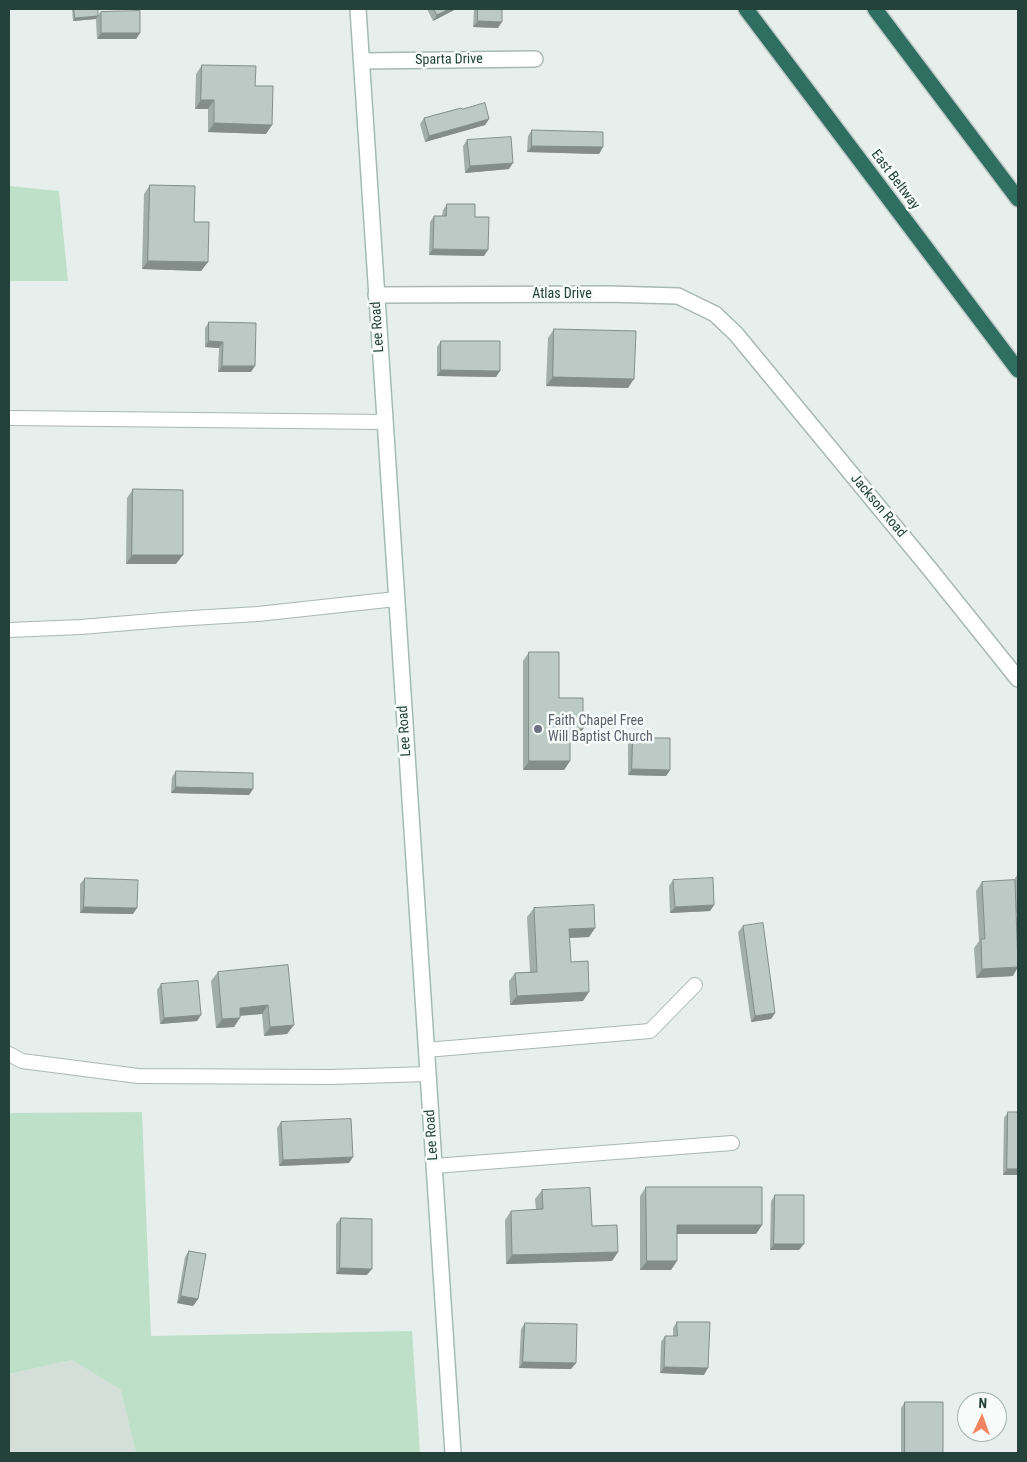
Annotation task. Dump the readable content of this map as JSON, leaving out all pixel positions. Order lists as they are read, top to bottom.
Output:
{
  "streets": {
    "highway": ["East Beltway"],
    "street": [
      "Sparta Drive",
      "Atlas Drive",
      "Lee Road",
      "Jackson Road"
    ]
  },
  "crossings": [
    ["Sparta Drive", "Lee Road"],
    ["Atlas Drive", "Lee Road"],
    ["Atlas Drive", "Jackson Road"]
  ],
  "places": ["Faith Chapel Free Will Baptist Church"],
  "north": "top"
}
